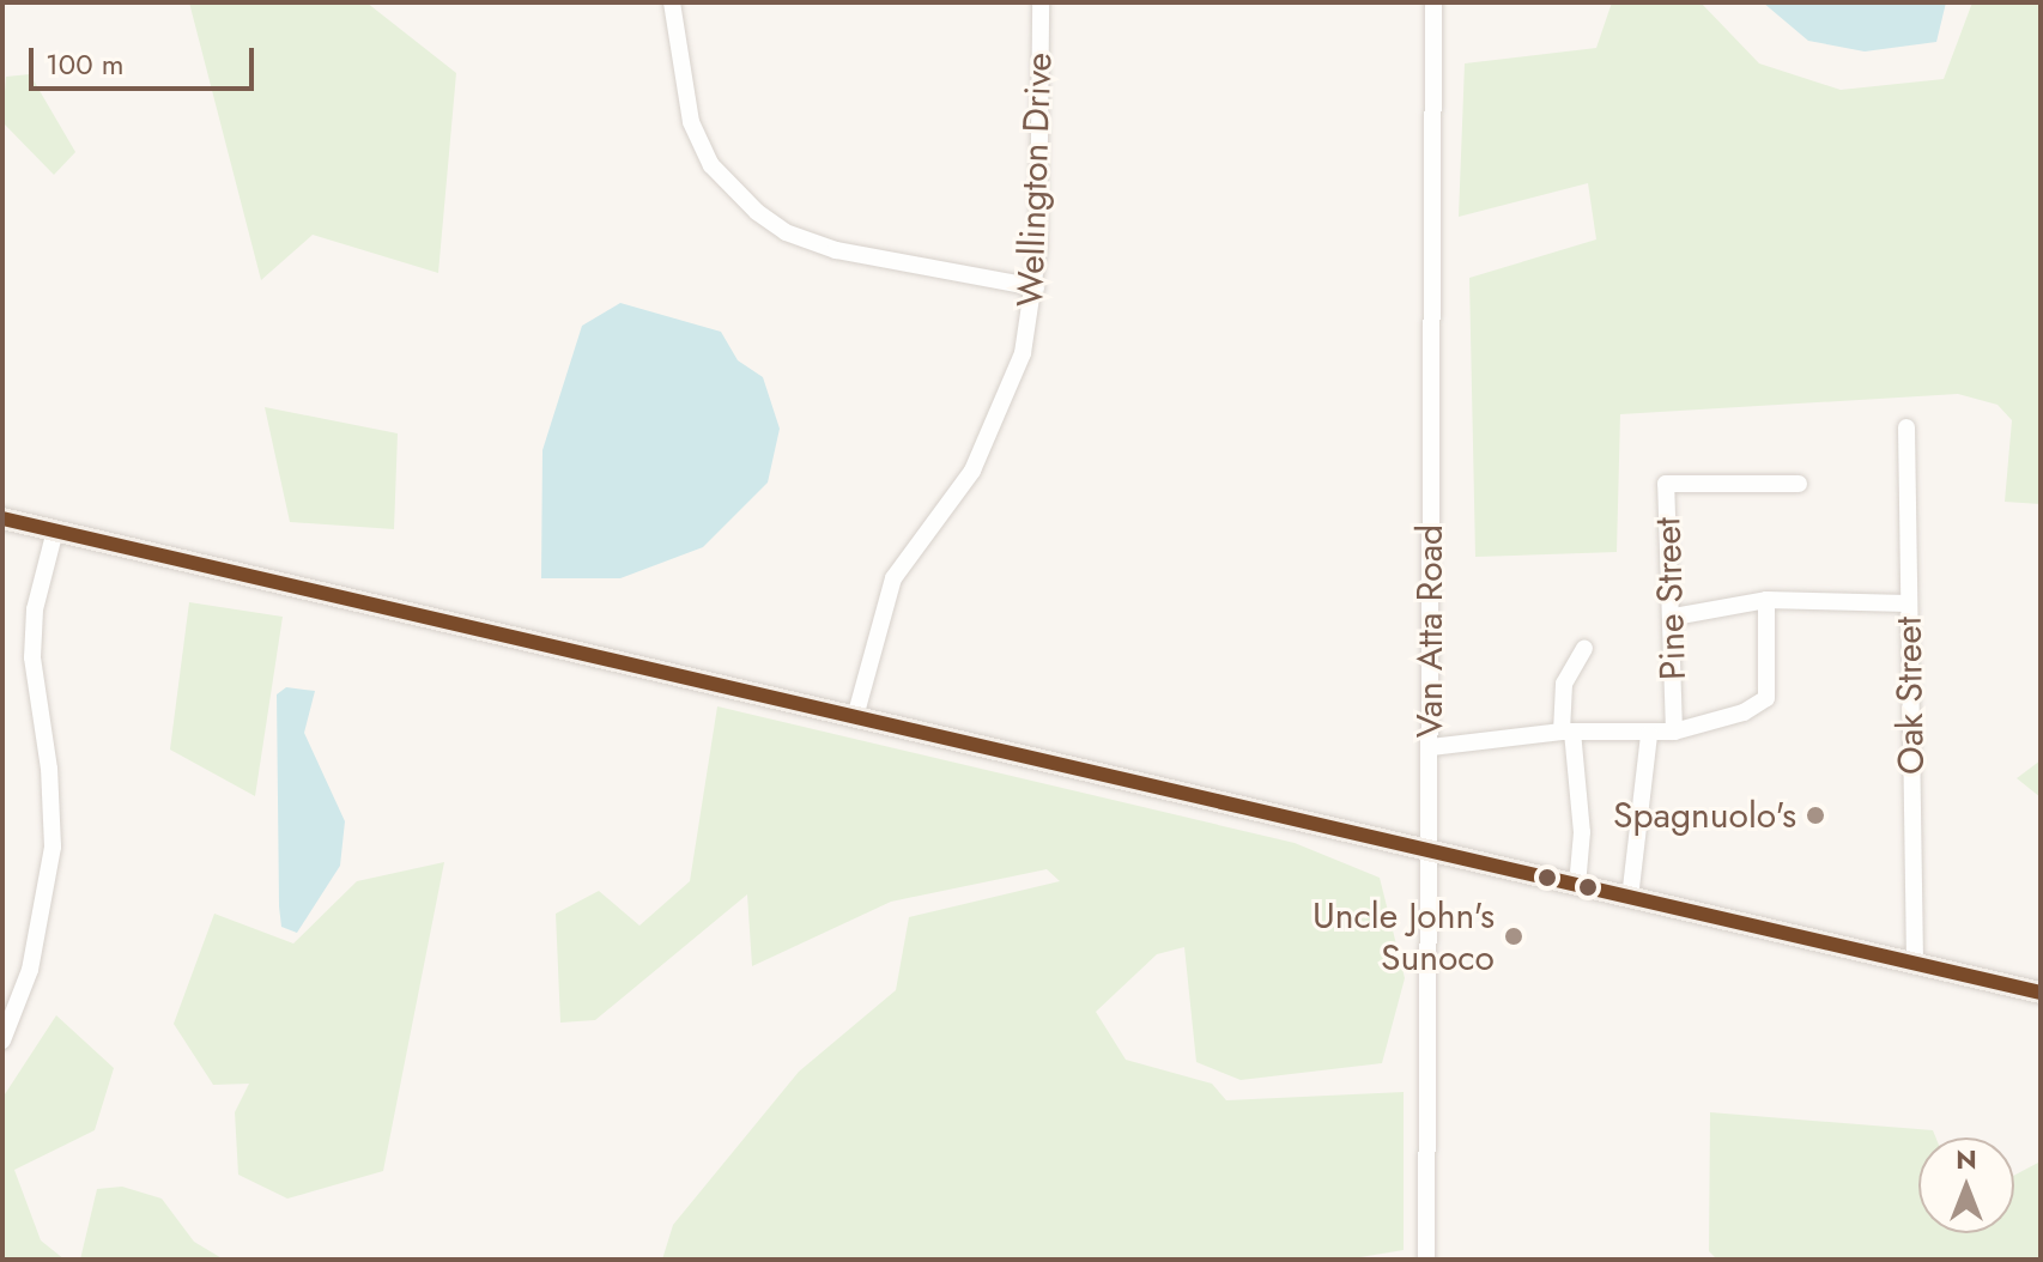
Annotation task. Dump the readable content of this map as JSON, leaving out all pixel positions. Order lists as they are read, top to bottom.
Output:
{
  "streets": {
    "street": [
      "Wellington Drive",
      "Pine Street",
      "Van Atta Road",
      "Oak Street"
    ]
  },
  "places": ["Spagnuolo's", "Uncle John's Sunoco"],
  "scale_bar": "100 m",
  "north": "top"
}
